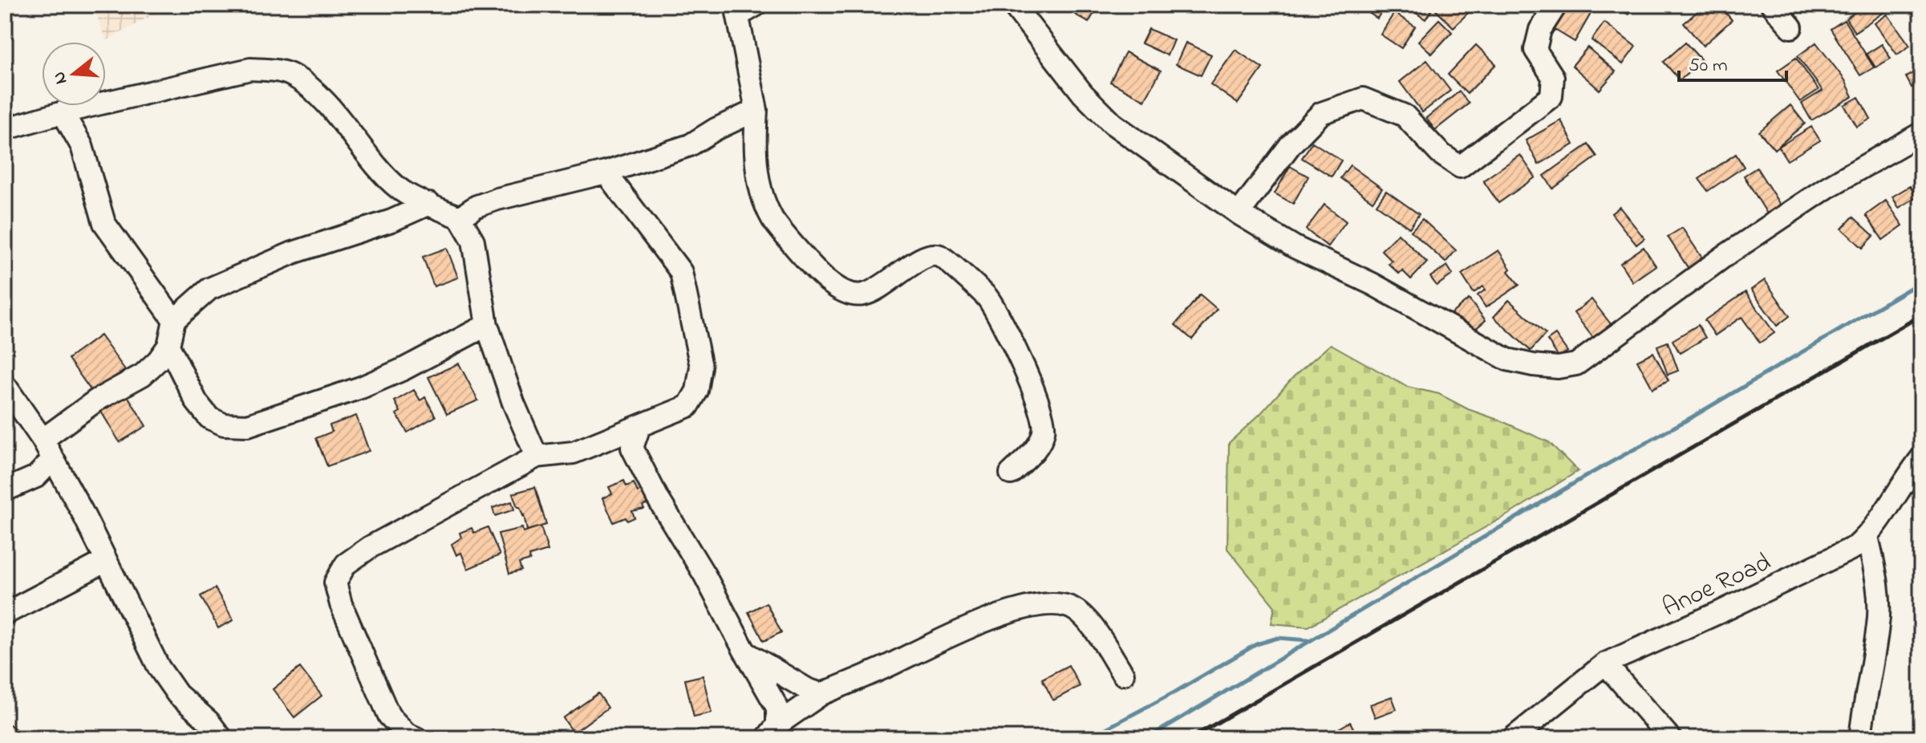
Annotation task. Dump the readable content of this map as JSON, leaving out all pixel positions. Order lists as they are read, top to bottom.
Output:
{
  "streets": {
    "street": ["Anoe Road"]
  },
  "scale_bar": "50 m",
  "north": "left"
}
